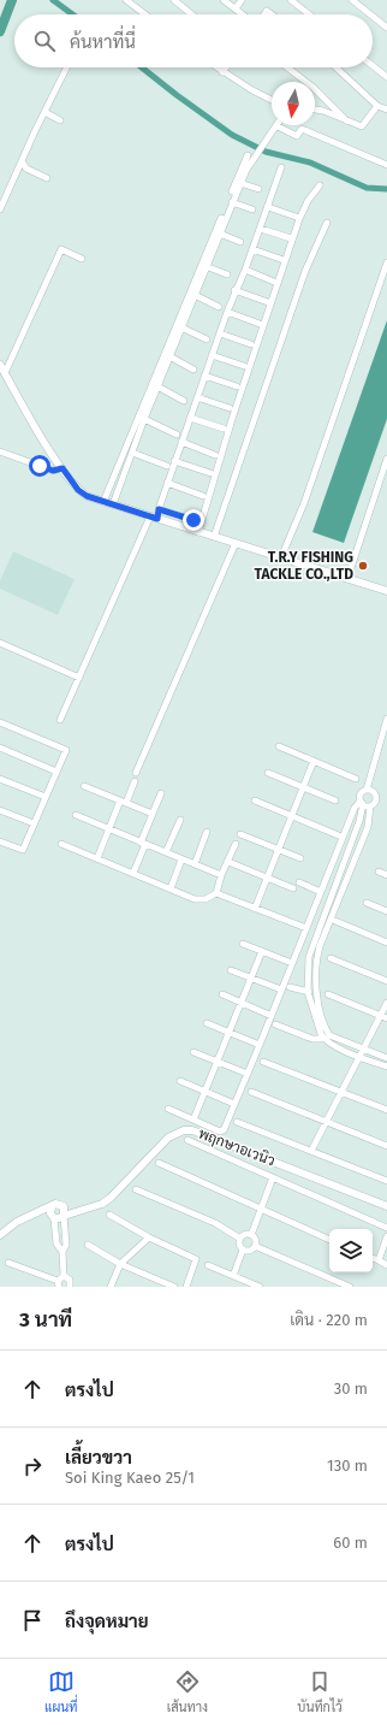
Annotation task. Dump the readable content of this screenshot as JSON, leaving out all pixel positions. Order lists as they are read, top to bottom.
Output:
{
  "streets": {
    "street": ["พฤกษาอเวนิว"]
  },
  "places": ["T.R.Y FISHING TACKLE CO.,LTD"],
  "north": "bottom",
  "page": {
    "search": "ค้นหาที่นี่",
    "heading": ["3 นาที", "เดิน · 220 m"],
    "list": [
      ["ตรงไป", "30 m"],
      ["เลี้ยวขวา", "Soi King Kaeo 25/1", "130 m"],
      ["ตรงไป", "60 m"],
      "ถึงจุดหมาย"
    ],
    "nav": ["แผนที่", "เส้นทาง", "บันทึกไว้"]
  }
}
